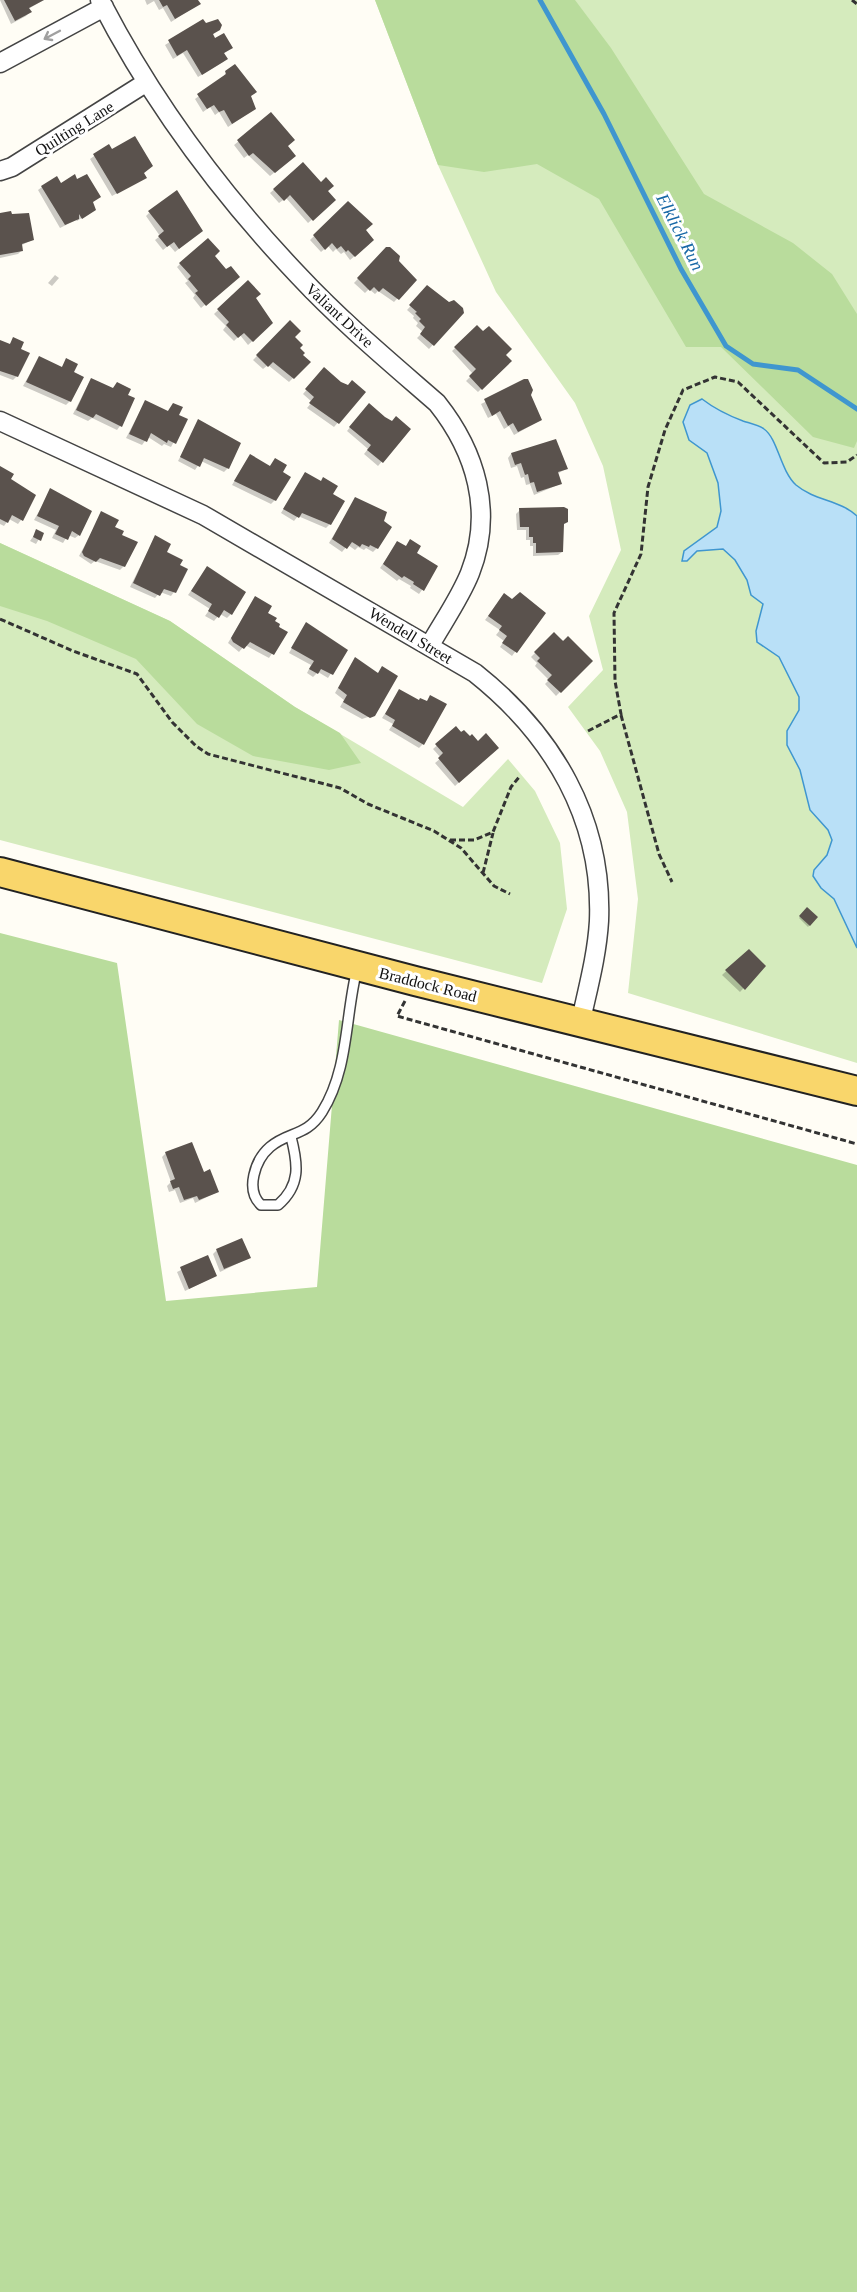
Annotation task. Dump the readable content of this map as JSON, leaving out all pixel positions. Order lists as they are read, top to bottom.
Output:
{
  "streets": {
    "main road": ["Braddock Road"],
    "street": ["Quilting Lane", "Valiant Drive", "Wendell Street"]
  },
  "crossings": [
    ["Quilting Lane", "Valiant Drive"],
    ["Valiant Drive", "Wendell Street"],
    ["Wendell Street", "Braddock Road"]
  ],
  "water": ["Elklick Run"]
}
